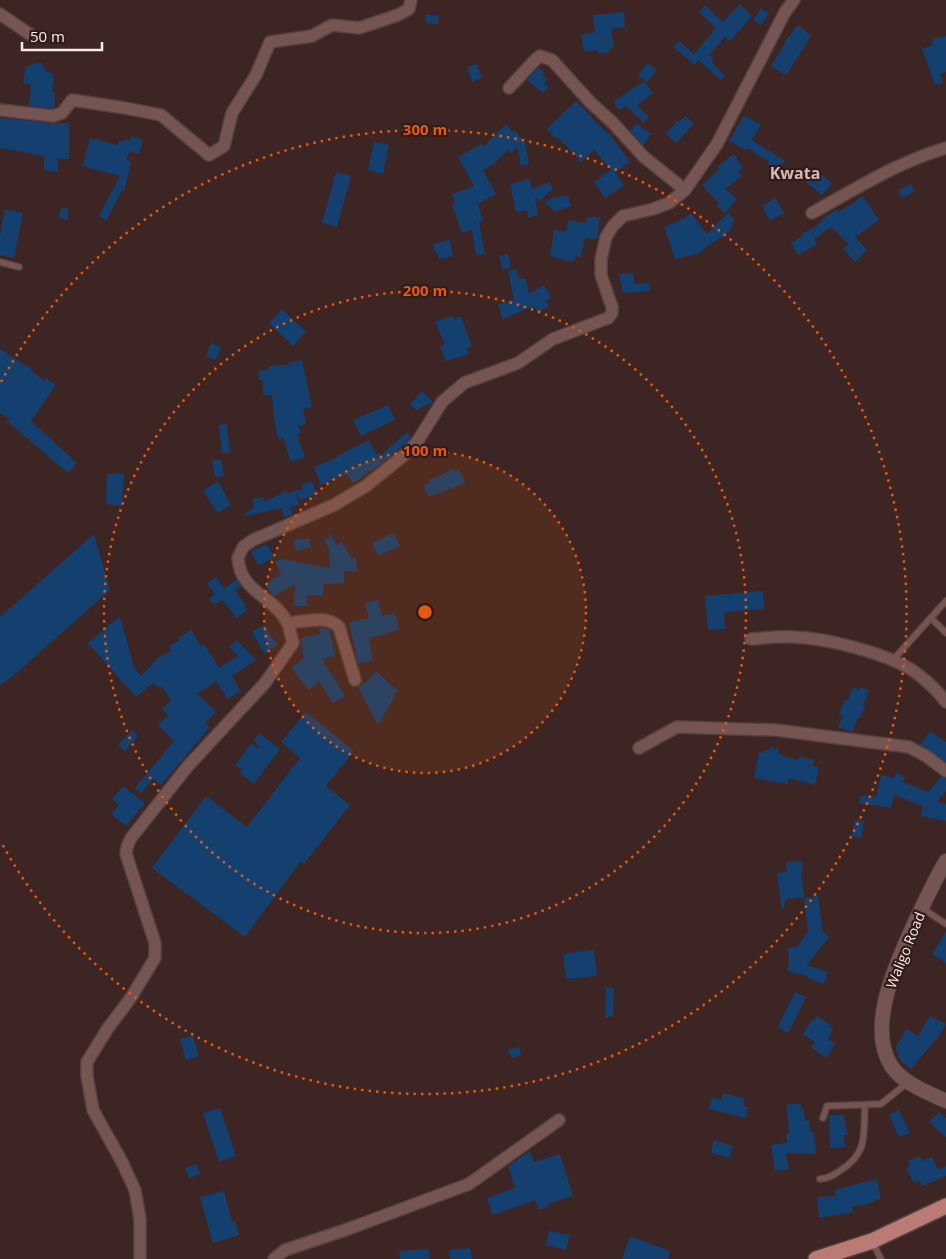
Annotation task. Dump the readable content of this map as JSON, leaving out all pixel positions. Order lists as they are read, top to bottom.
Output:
{
  "streets": {
    "street": ["Waligo Road"]
  },
  "districts": ["Kwata"],
  "scale_bar": "50 m",
  "rings": ["300 m", "200 m", "100 m"]
}
